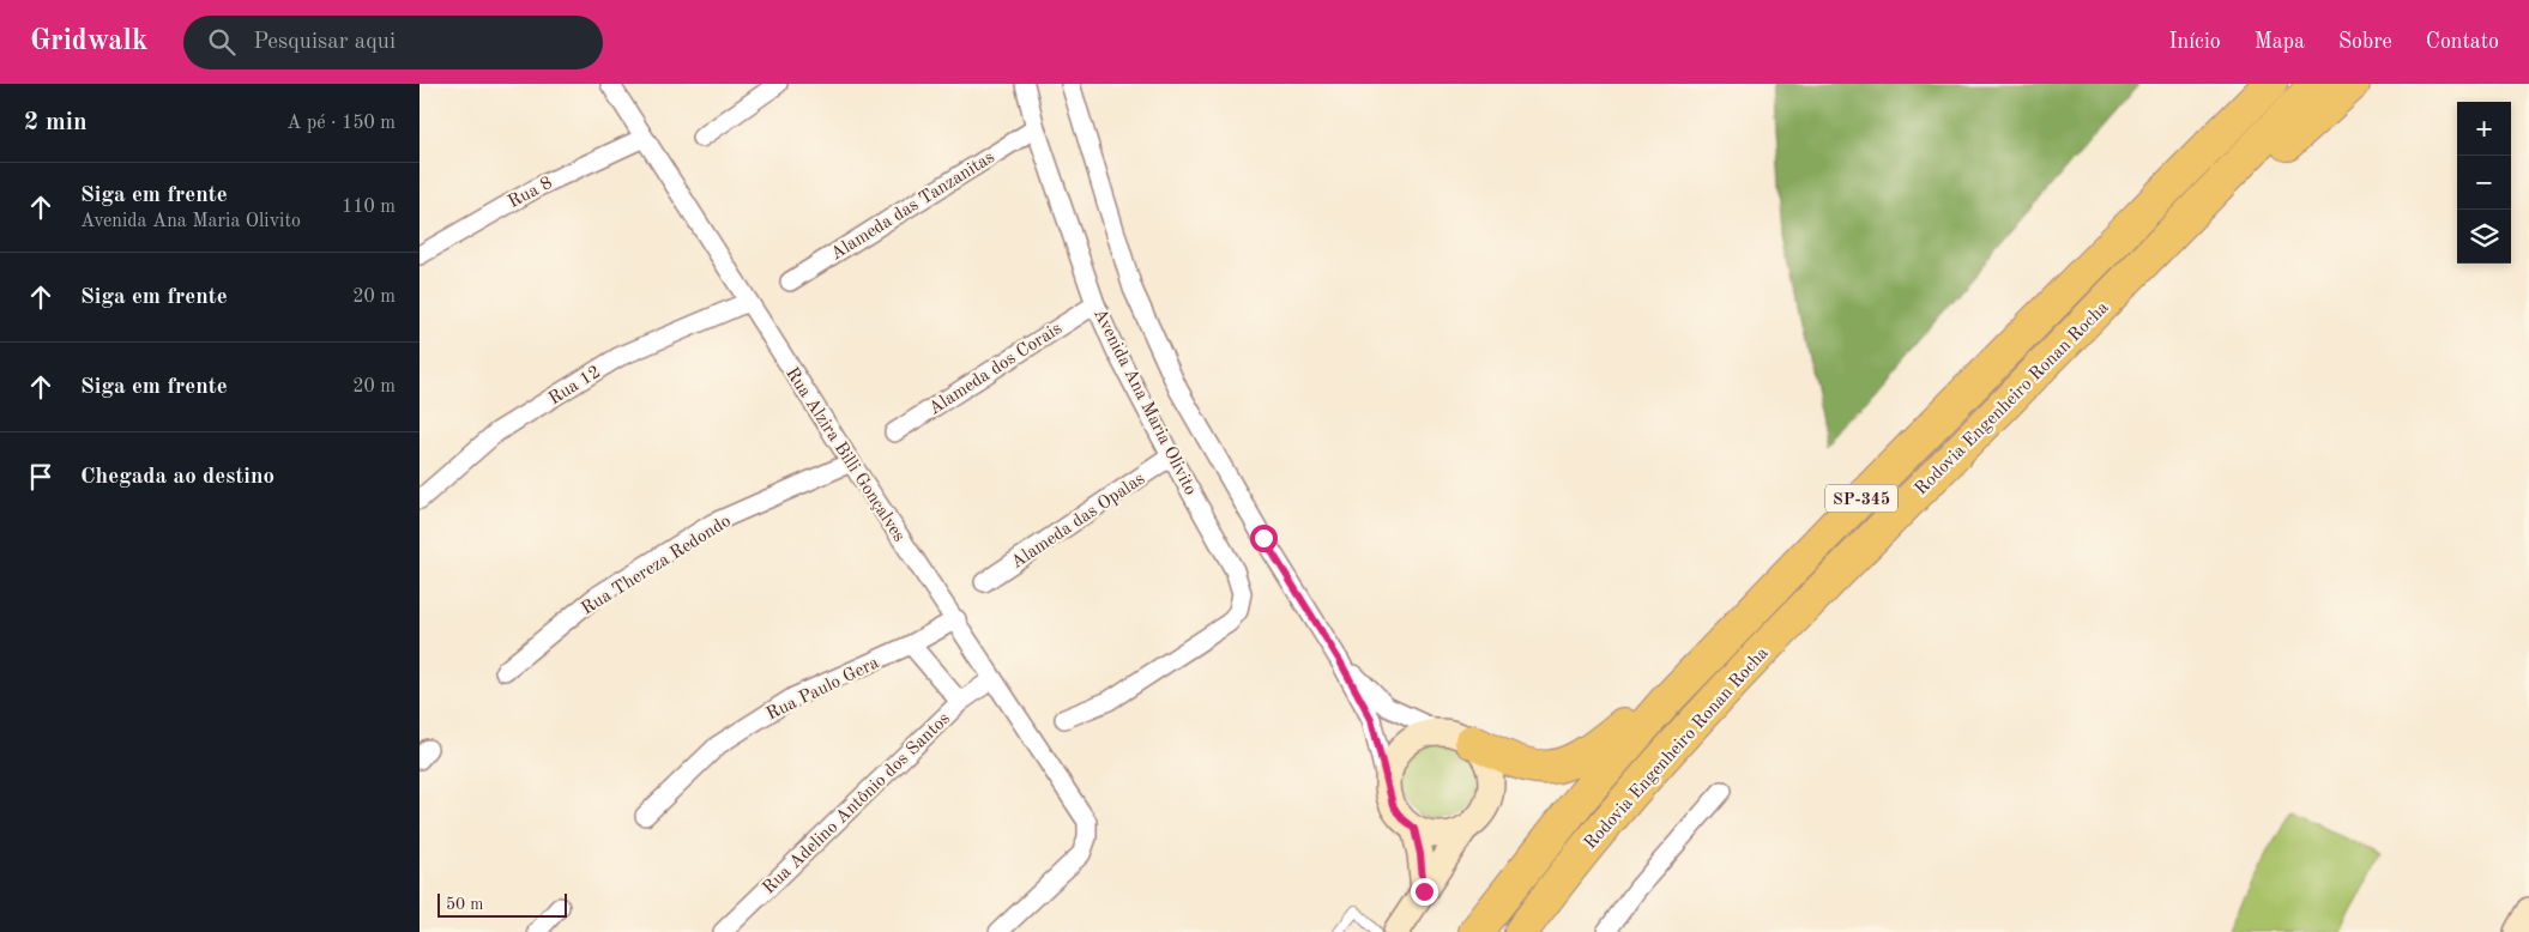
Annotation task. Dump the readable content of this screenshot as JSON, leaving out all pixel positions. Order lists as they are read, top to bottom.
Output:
{
  "streets": {
    "highway": ["Rodovia Engenheiro Ronan Rocha", "SP-345"],
    "street": [
      "Rua 8",
      "Alameda das Tanzanitas",
      "Alameda dos Corais",
      "Rua 12",
      "Avenida Ana Maria Olivito",
      "Rua Alzira Billi Gonçalves",
      "Alameda das Opalas",
      "Rua Thereza Redondo",
      "Rua Paulo Gera",
      "Rua Adelino Antônio dos Santos"
    ]
  },
  "crossings": [
    ["Rua 8", "Rua Alzira Billi Gonçalves"],
    ["Alameda das Tanzanitas", "Avenida Ana Maria Olivito"],
    ["Alameda dos Corais", "Avenida Ana Maria Olivito"],
    ["Rua 12", "Rua Alzira Billi Gonçalves"],
    ["Avenida Ana Maria Olivito", "Alameda das Opalas"],
    ["Rua Alzira Billi Gonçalves", "Rua Thereza Redondo"],
    ["Rua Alzira Billi Gonçalves", "Rua Paulo Gera"],
    ["Rua Alzira Billi Gonçalves", "Rua Adelino Antônio dos Santos"]
  ],
  "scale_bar": "50 m",
  "page": {
    "header": "Gridwalk",
    "search": "Pesquisar aqui",
    "nav": [
      "Início",
      "Mapa",
      "Sobre",
      "Contato"
    ],
    "heading": ["2 min", "A pé · 150 m"],
    "map_buttons": ["+", "−"],
    "list": [
      ["Siga em frente", "Avenida Ana Maria Olivito", "110 m"],
      ["Siga em frente", "20 m"],
      ["Siga em frente", "20 m"],
      "Chegada ao destino"
    ],
    "scale": "50 m"
  }
}
